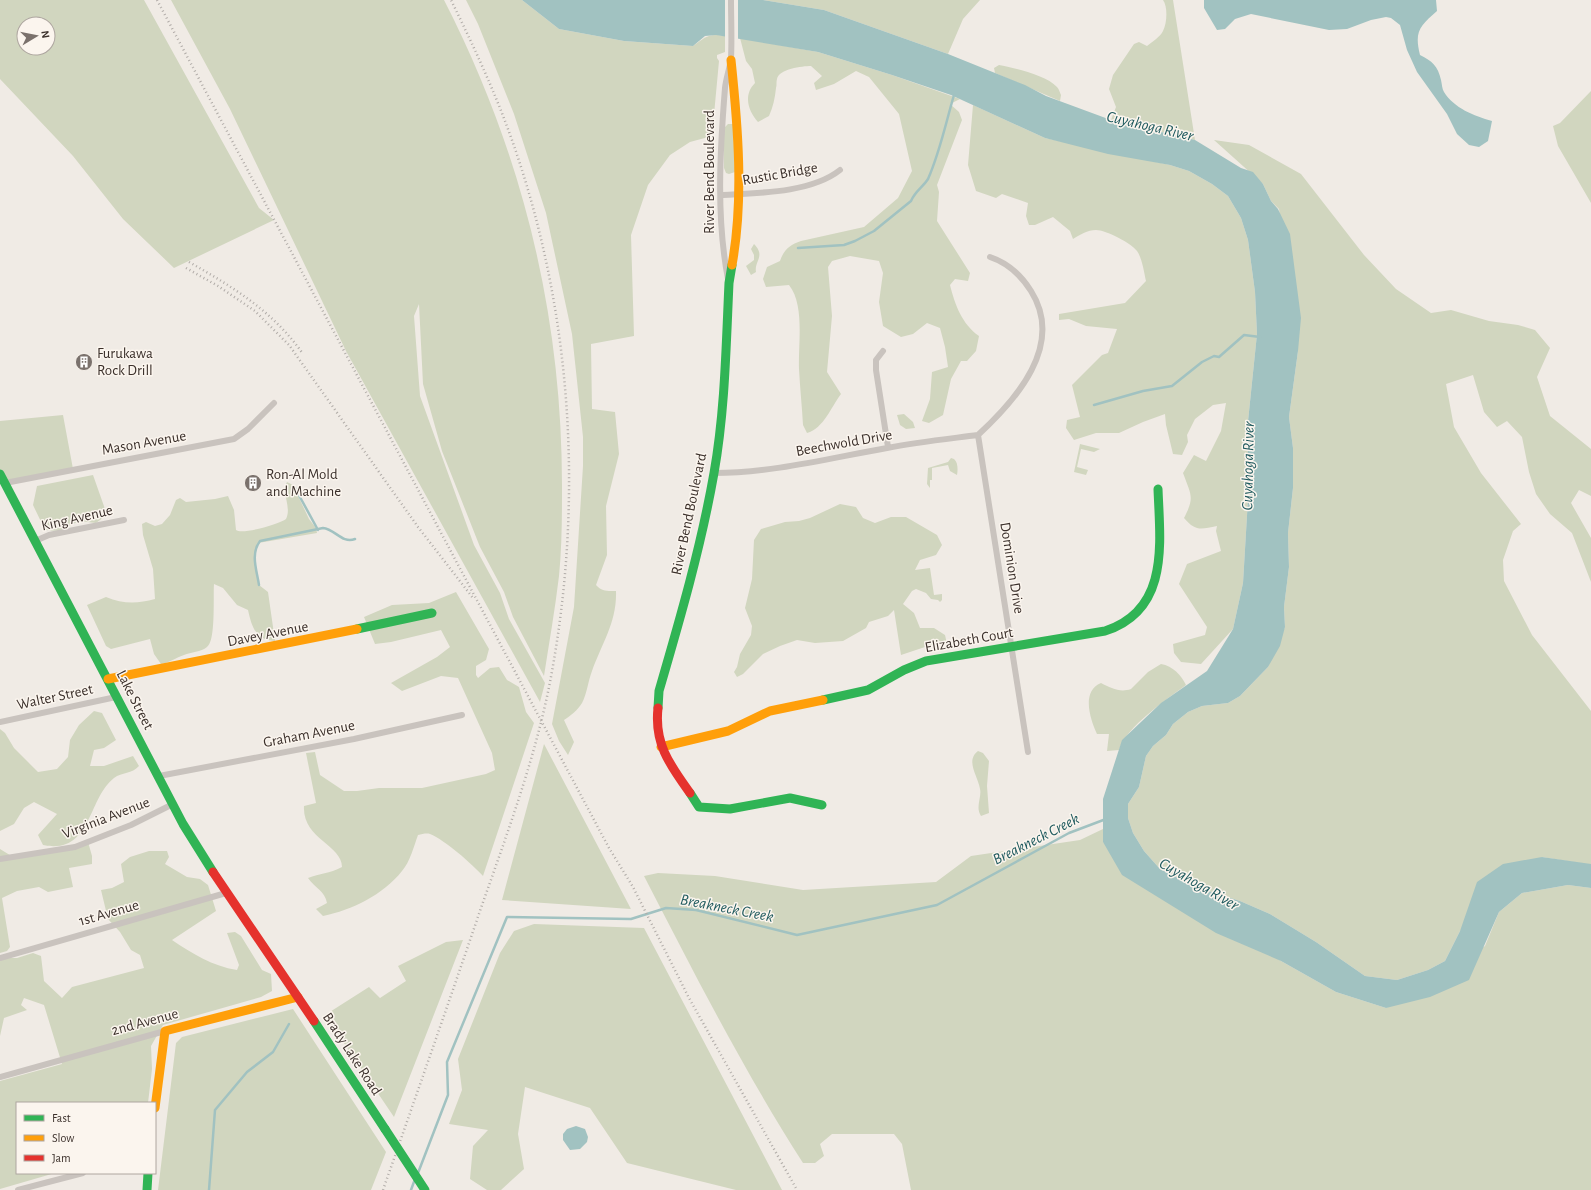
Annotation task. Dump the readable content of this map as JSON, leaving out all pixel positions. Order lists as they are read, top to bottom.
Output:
{
  "streets": {
    "street": [
      "River Bend Boulevard",
      "Rustic Bridge",
      "Mason Avenue",
      "Beechwold Drive",
      "King Avenue",
      "Dominion Drive",
      "Davey Avenue",
      "Elizabeth Court",
      "Walter Street",
      "Lake Street",
      "Graham Avenue",
      "Virginia Avenue",
      "1st Avenue",
      "2nd Avenue",
      "Brady Lake Road"
    ]
  },
  "crossings": [
    ["River Bend Boulevard", "Rustic Bridge"],
    ["River Bend Boulevard", "Beechwold Drive"],
    ["River Bend Boulevard", "Elizabeth Court"],
    ["Mason Avenue", "Lake Street"],
    ["Beechwold Drive", "Dominion Drive"],
    ["King Avenue", "Lake Street"],
    ["Dominion Drive", "Elizabeth Court"],
    ["Davey Avenue", "Lake Street"],
    ["Walter Street", "Lake Street"],
    ["Lake Street", "Graham Avenue"],
    ["Lake Street", "Virginia Avenue"],
    ["Lake Street", "1st Avenue"],
    ["Lake Street", "Brady Lake Road"],
    ["2nd Avenue", "Brady Lake Road"]
  ],
  "water": ["Cuyahoga River", "Breakneck Creek"],
  "places": {
    "building": ["Furukawa Rock Drill", "Ron-Al Mold and Machine"]
  },
  "legend": ["Fast", "Slow", "Jam"],
  "north": "right"
}
